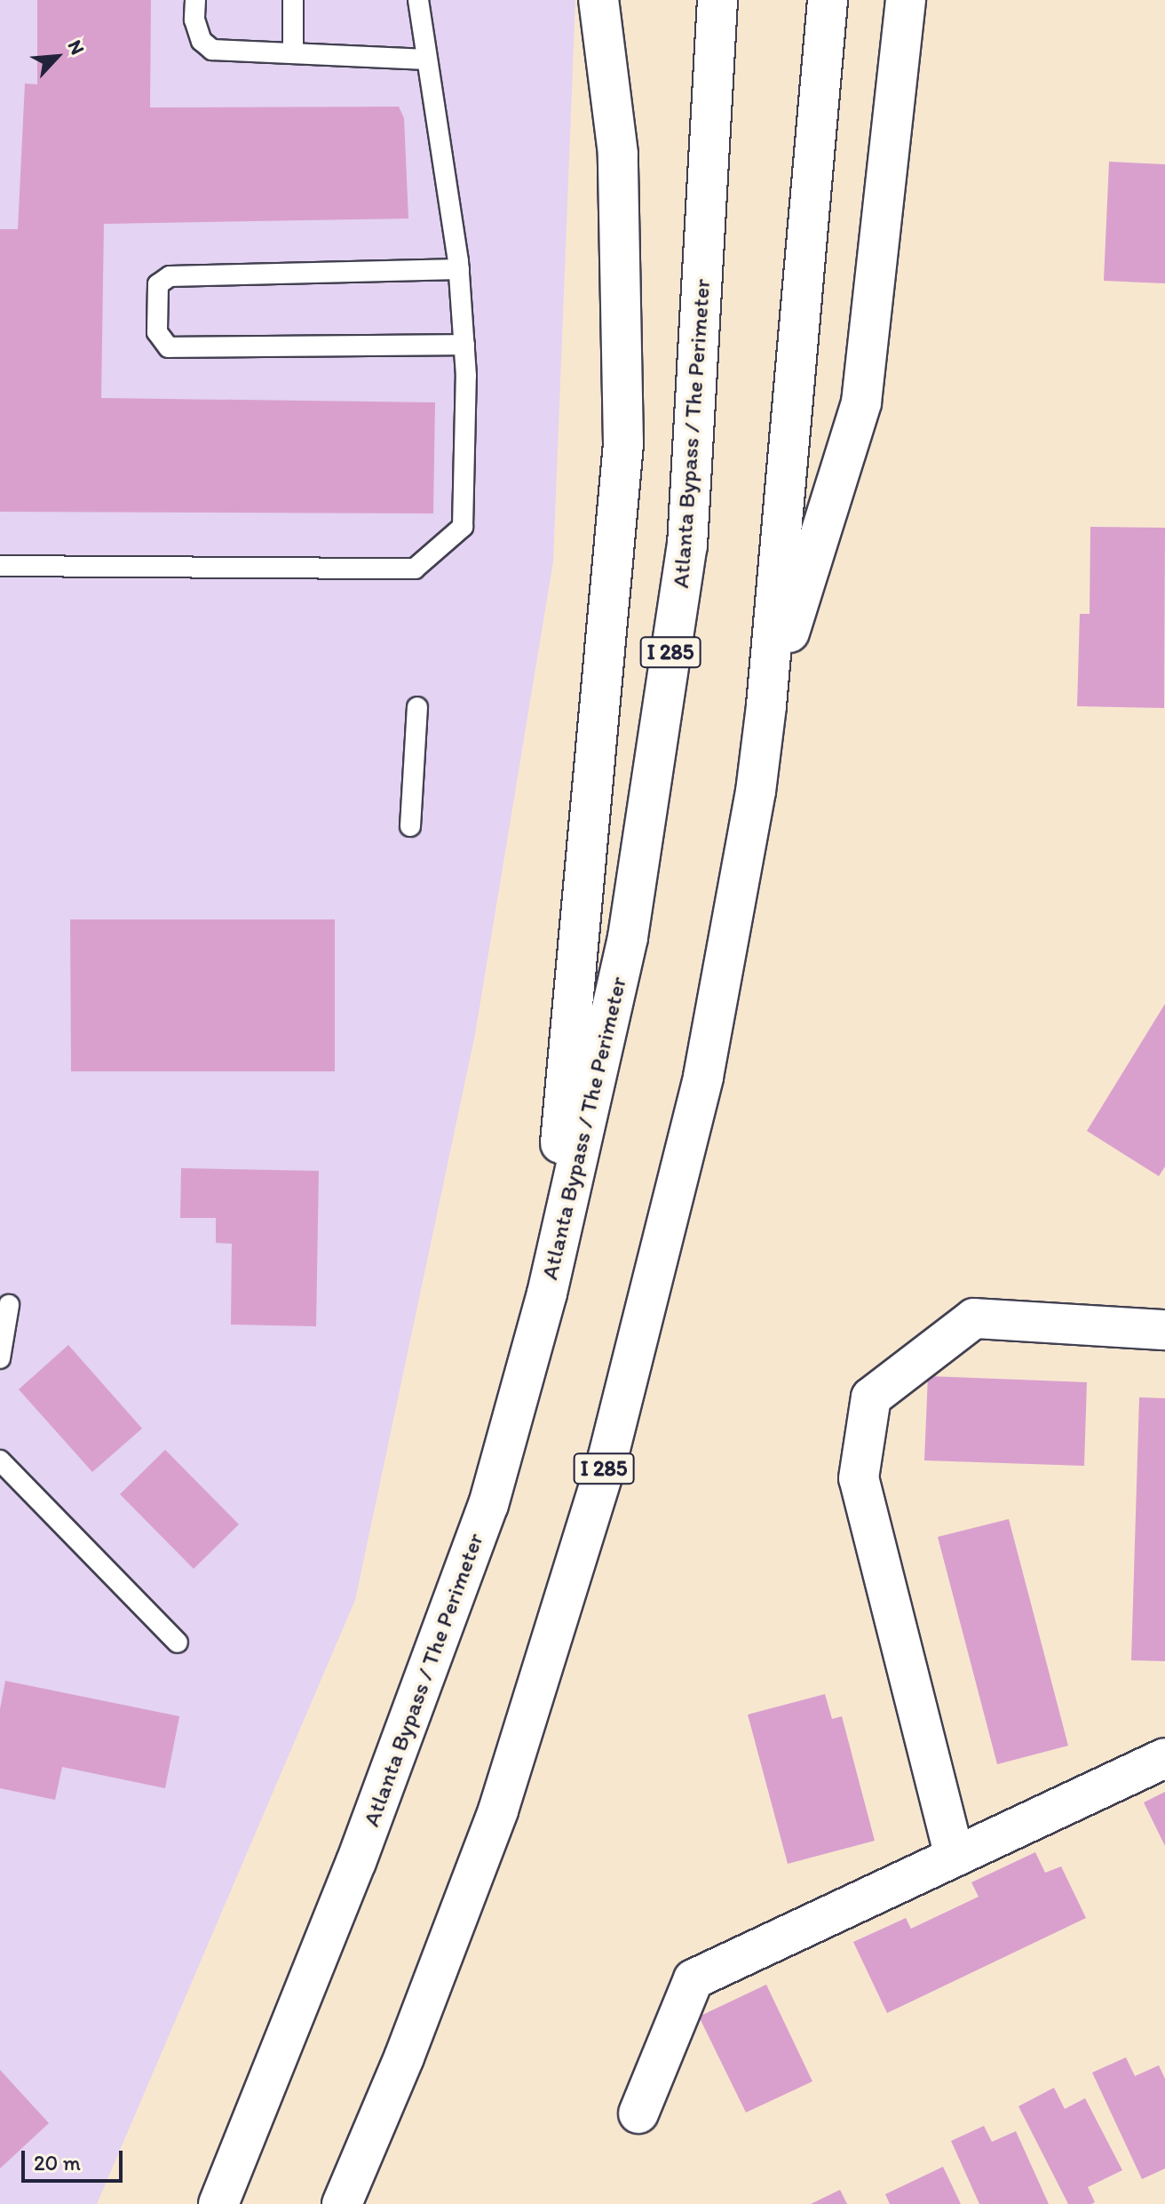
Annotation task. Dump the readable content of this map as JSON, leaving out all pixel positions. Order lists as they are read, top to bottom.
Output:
{
  "streets": {
    "main road": ["Atlanta Bypass / The Perimeter", "I 285"]
  },
  "scale_bar": "20 m",
  "north": "top right"
}
